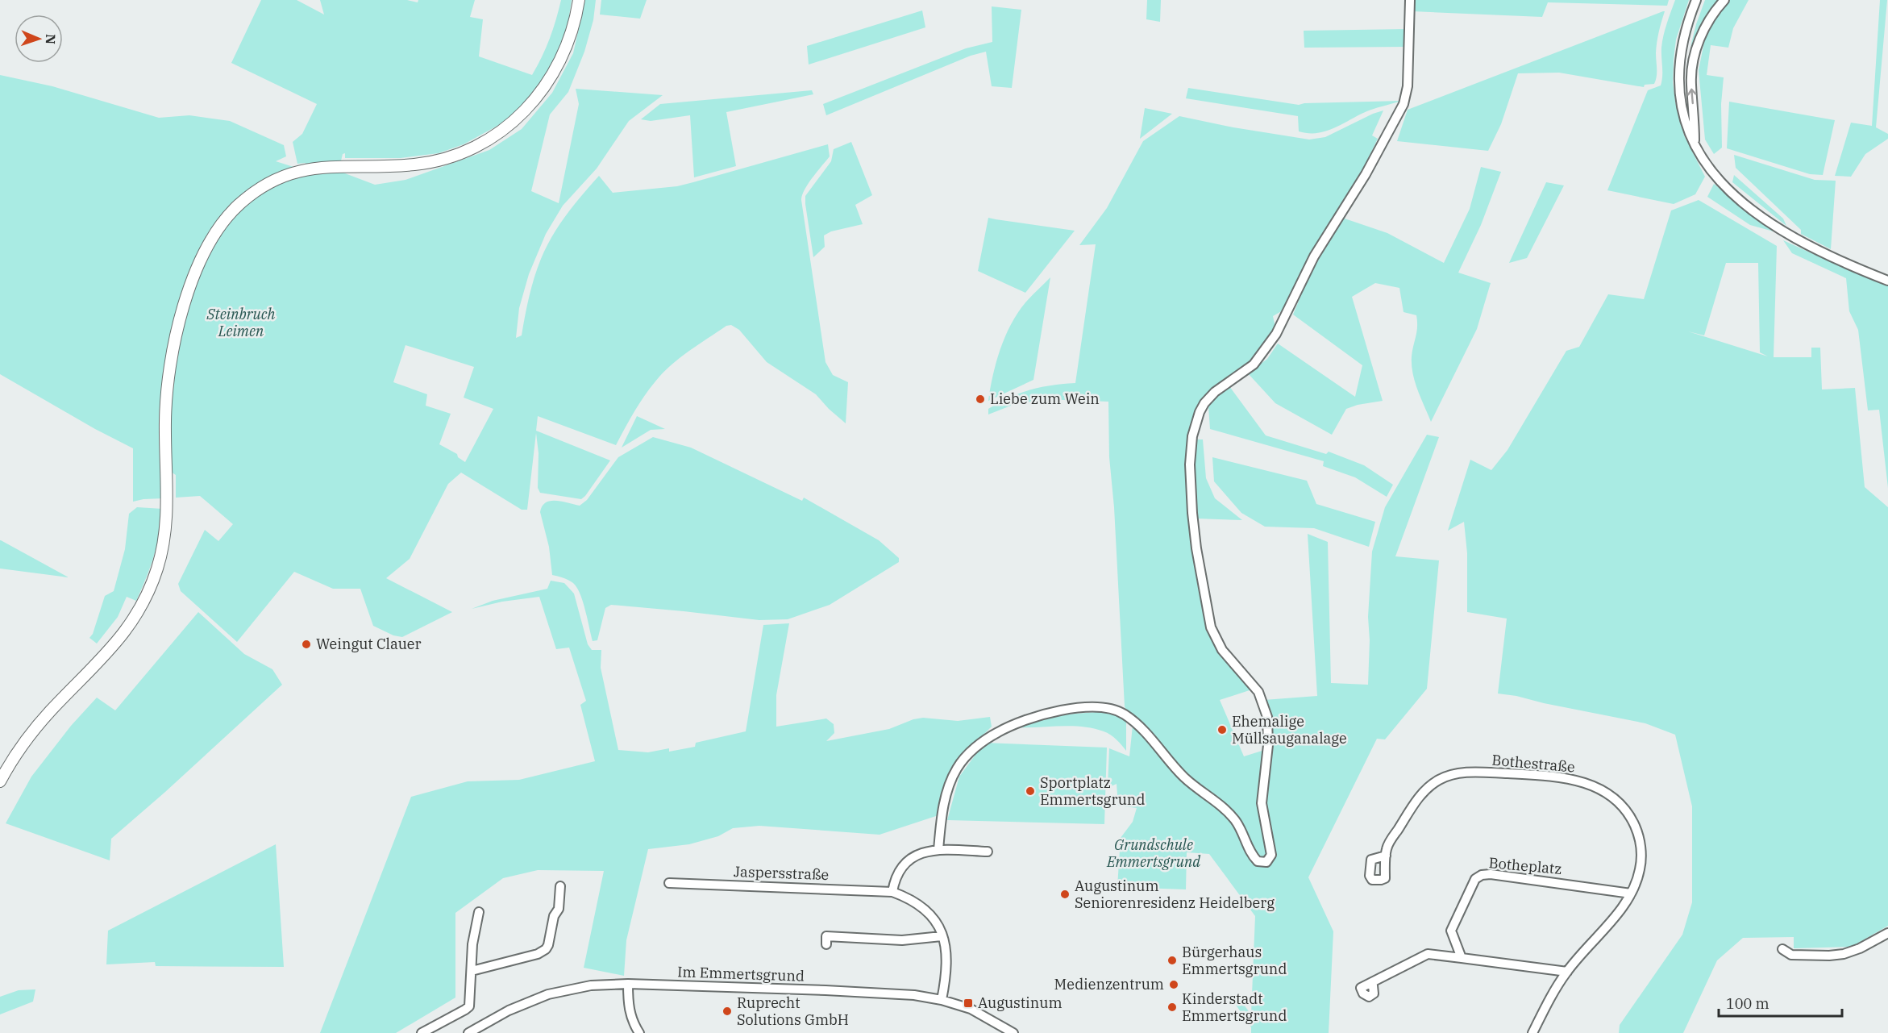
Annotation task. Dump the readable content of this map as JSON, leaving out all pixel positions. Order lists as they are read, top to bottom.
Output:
{
  "streets": {
    "street": [
      "Bothestraße",
      "Botheplatz",
      "Jaspersstraße",
      "Im Emmertsgrund"
    ]
  },
  "crossings": [
    ["Bothestraße", "Botheplatz"],
    ["Jaspersstraße", "Im Emmertsgrund"]
  ],
  "parks": ["Steinbruch Leimen", "Grundschule Emmertsgrund"],
  "places": {
    "other": [
      "Liebe zum Wein",
      "Weingut Clauer",
      "Ehemalige Müllsauganalage",
      "Sportplatz Emmertsgrund",
      "Augustinum Seniorenresidenz Heidelberg",
      "Bürgerhaus Emmertsgrund",
      "Medienzentrum",
      "Kinderstadt Emmertsgrund",
      "Ruprecht Solutions GmbH"
    ],
    "transit": ["Augustinum"]
  },
  "scale_bar": "100 m",
  "north": "right"
}
